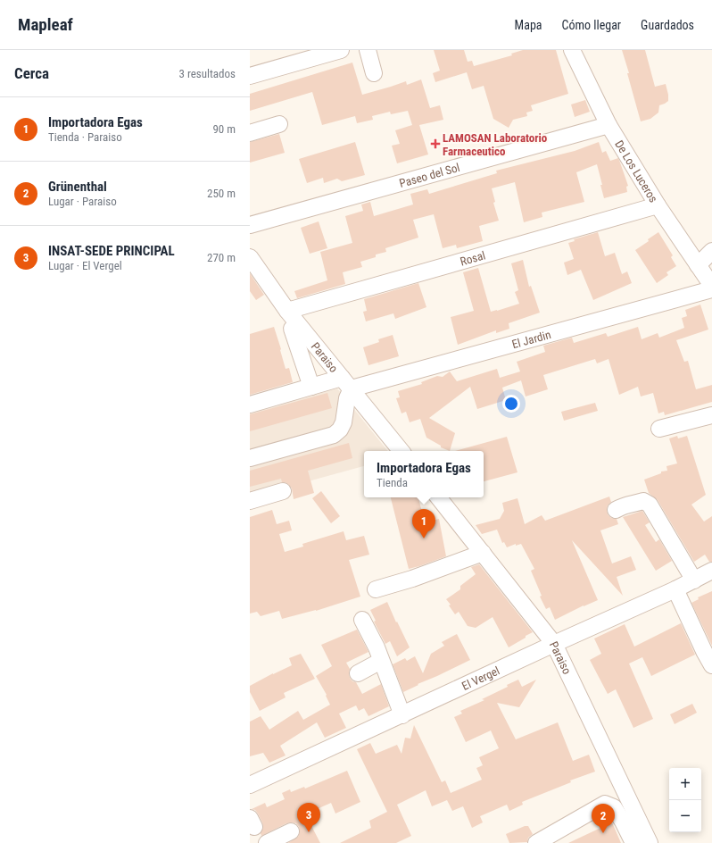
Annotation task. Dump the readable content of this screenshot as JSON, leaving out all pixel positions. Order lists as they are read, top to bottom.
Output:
{
  "streets": {
    "street": [
      "De Los Luceros",
      "Paseo del Sol",
      "Rosal",
      "El Jardin",
      "Paraiso",
      "El Vergel"
    ]
  },
  "crossings": [
    ["De Los Luceros", "Paseo del Sol"],
    ["De Los Luceros", "Rosal"],
    ["Rosal", "Paraiso"],
    ["El Jardin", "Paraiso"],
    ["Paraiso", "El Vergel"]
  ],
  "places": {
    "health": ["LAMOSAN Laboratorio Farmaceutico"]
  },
  "page": {
    "header": "Mapleaf",
    "nav": ["Mapa", "Cómo llegar", "Guardados"],
    "heading": ["Cerca", "3 resultados"],
    "list": [
      {
        "mark": "1",
        "name": "Importadora Egas",
        "note": "Tienda · Paraiso",
        "value": "90 m"
      },
      {
        "mark": "2",
        "name": "Grünenthal",
        "note": "Lugar · Paraiso",
        "value": "250 m"
      },
      {
        "mark": "3",
        "name": "INSAT-SEDE PRINCIPAL",
        "note": "Lugar · El Vergel",
        "value": "270 m"
      }
    ],
    "popup": ["Importadora Egas", "Tienda"],
    "pins": ["1", "3", "2"],
    "map_buttons": ["+", "−"]
  }
}
